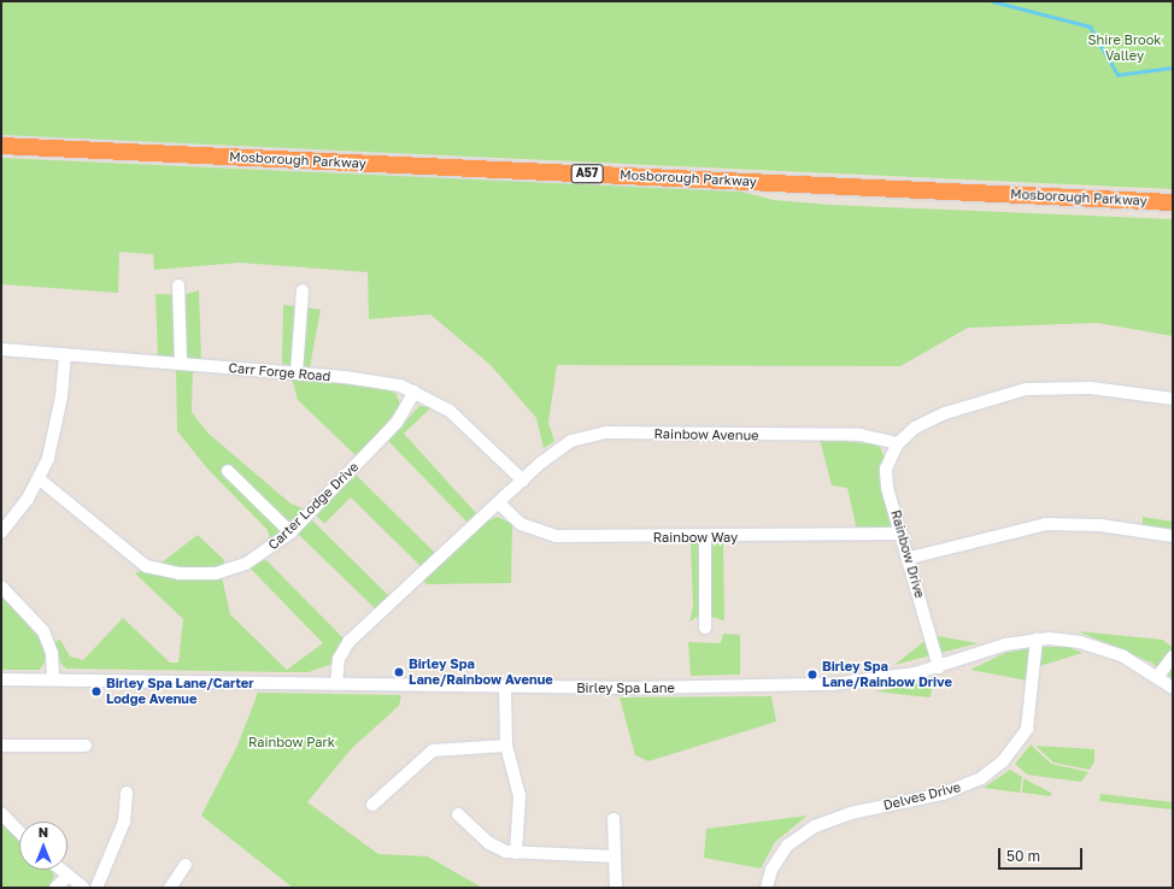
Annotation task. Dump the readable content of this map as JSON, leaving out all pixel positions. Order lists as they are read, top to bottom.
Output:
{
  "streets": {
    "highway": ["Mosborough Parkway", "A57"],
    "street": [
      "Carr Forge Road",
      "Rainbow Avenue",
      "Carter Lodge Drive",
      "Rainbow Way",
      "Rainbow Drive",
      "Birley Spa Lane",
      "Delves Drive"
    ]
  },
  "crossings": [
    ["Carr Forge Road", "Rainbow Avenue"],
    ["Carr Forge Road", "Carter Lodge Drive"],
    ["Rainbow Avenue", "Rainbow Way"],
    ["Rainbow Avenue", "Rainbow Drive"],
    ["Rainbow Avenue", "Birley Spa Lane"],
    ["Rainbow Way", "Rainbow Drive"],
    ["Rainbow Drive", "Birley Spa Lane"],
    ["Birley Spa Lane", "Delves Drive"]
  ],
  "parks": ["Shire Brook Valley", "Rainbow Park"],
  "places": ["Birley Spa Lane/Rainbow Avenue", "Birley Spa Lane/Rainbow Drive", "Birley Spa Lane/Carter Lodge Avenue"],
  "scale_bar": "50 m",
  "north": "top"
}
